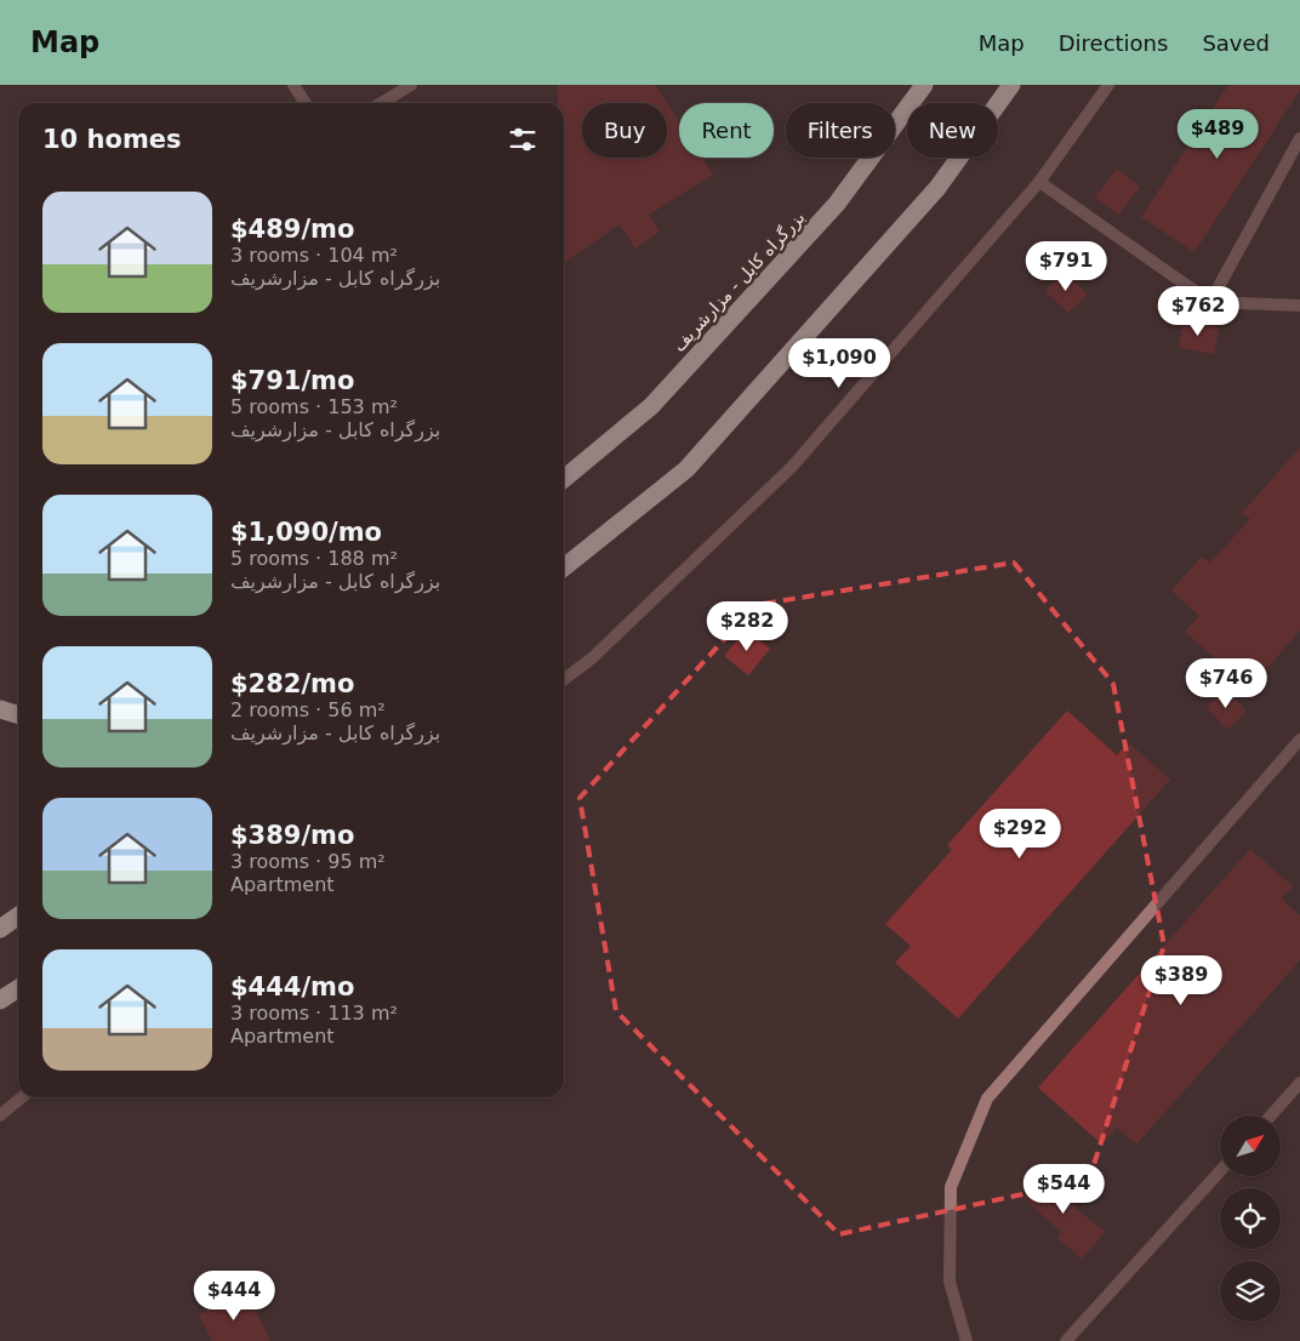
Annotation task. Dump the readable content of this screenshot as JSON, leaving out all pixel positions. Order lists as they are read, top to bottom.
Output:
{
  "streets": {
    "highway": ["بزرگراه کابل - مزارشریف"]
  },
  "north": "top right",
  "page": {
    "header": "Map",
    "nav": ["Map", "Directions", "Saved"],
    "chip": [
      "Buy",
      "Rent",
      "Filters",
      "New"
    ],
    "heading": "10 homes",
    "price": [
      "$489",
      "$791",
      "$762",
      "$1,090",
      "$282",
      "$746",
      "$292",
      "$389",
      "$544",
      "$444"
    ],
    "list": [
      {
        "name": "$489/mo",
        "note": "3 rooms · 104 m² · بزرگراه کابل - مزارشریف"
      },
      {
        "name": "$791/mo",
        "note": "5 rooms · 153 m² · بزرگراه کابل - مزارشریف"
      },
      {
        "name": "$1,090/mo",
        "note": "5 rooms · 188 m² · بزرگراه کابل - مزارشریف"
      },
      {
        "name": "$282/mo",
        "note": "2 rooms · 56 m² · بزرگراه کابل - مزارشریف"
      },
      {
        "name": "$389/mo",
        "note": "3 rooms · 95 m² · Apartment"
      },
      {
        "name": "$444/mo",
        "note": "3 rooms · 113 m² · Apartment"
      }
    ]
  }
}
